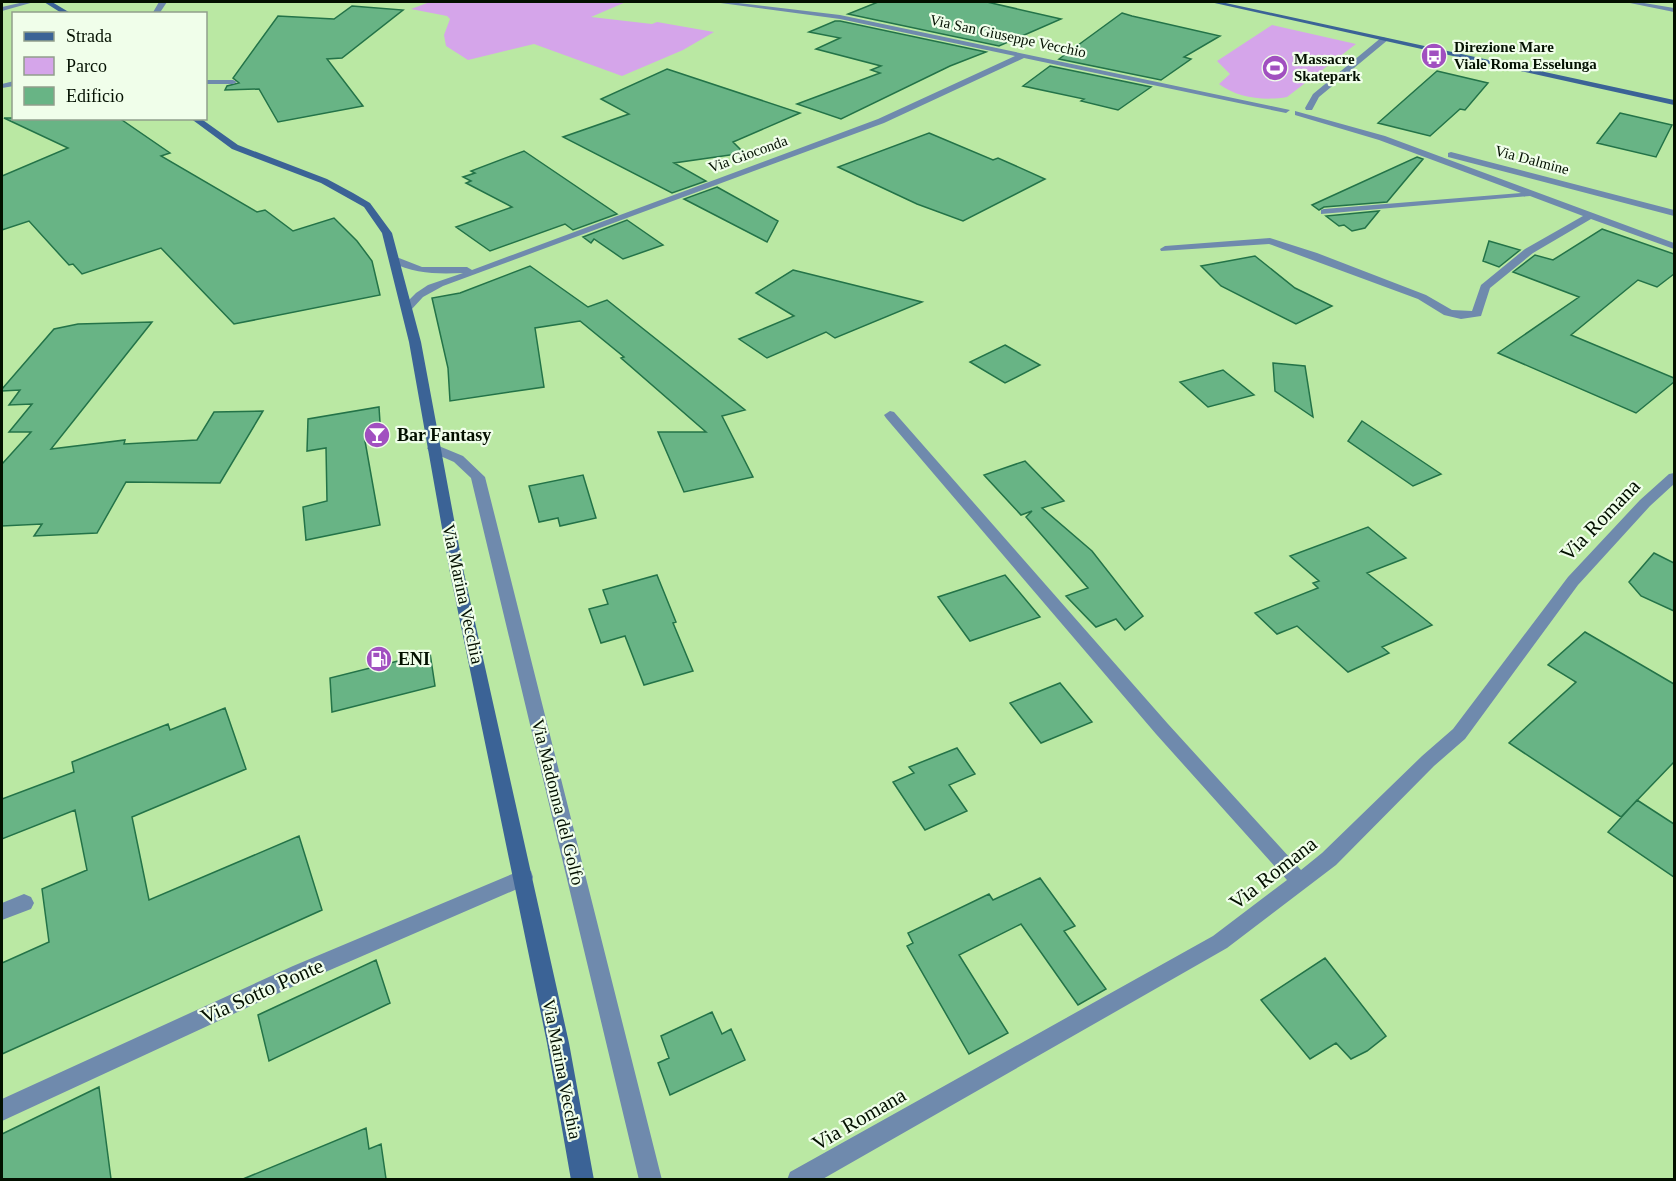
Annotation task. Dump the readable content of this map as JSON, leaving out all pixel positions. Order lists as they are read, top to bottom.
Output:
{
  "streets": {
    "main road": ["Via Marina Vecchia"],
    "street": [
      "Via San Giuseppe Vecchio",
      "Via Gioconda",
      "Via Dalmine",
      "Via Romana",
      "Via Madonna del Golfo",
      "Via Sotto Ponte"
    ]
  },
  "crossings": [
    ["Via San Giuseppe Vecchio", "Via Gioconda"],
    ["Via Gioconda", "Via Marina Vecchia"],
    ["Via Marina Vecchia", "Via Madonna del Golfo"],
    ["Via Marina Vecchia", "Via Sotto Ponte"]
  ],
  "places": {
    "bus stop": ["Direzione Mare Viale Roma Esselunga"],
    "sports": ["Massacre Skatepark"],
    "bar": ["Bar Fantasy"],
    "fuel station": ["ENI"]
  },
  "legend": ["Strada", "Parco", "Edificio"]
}
